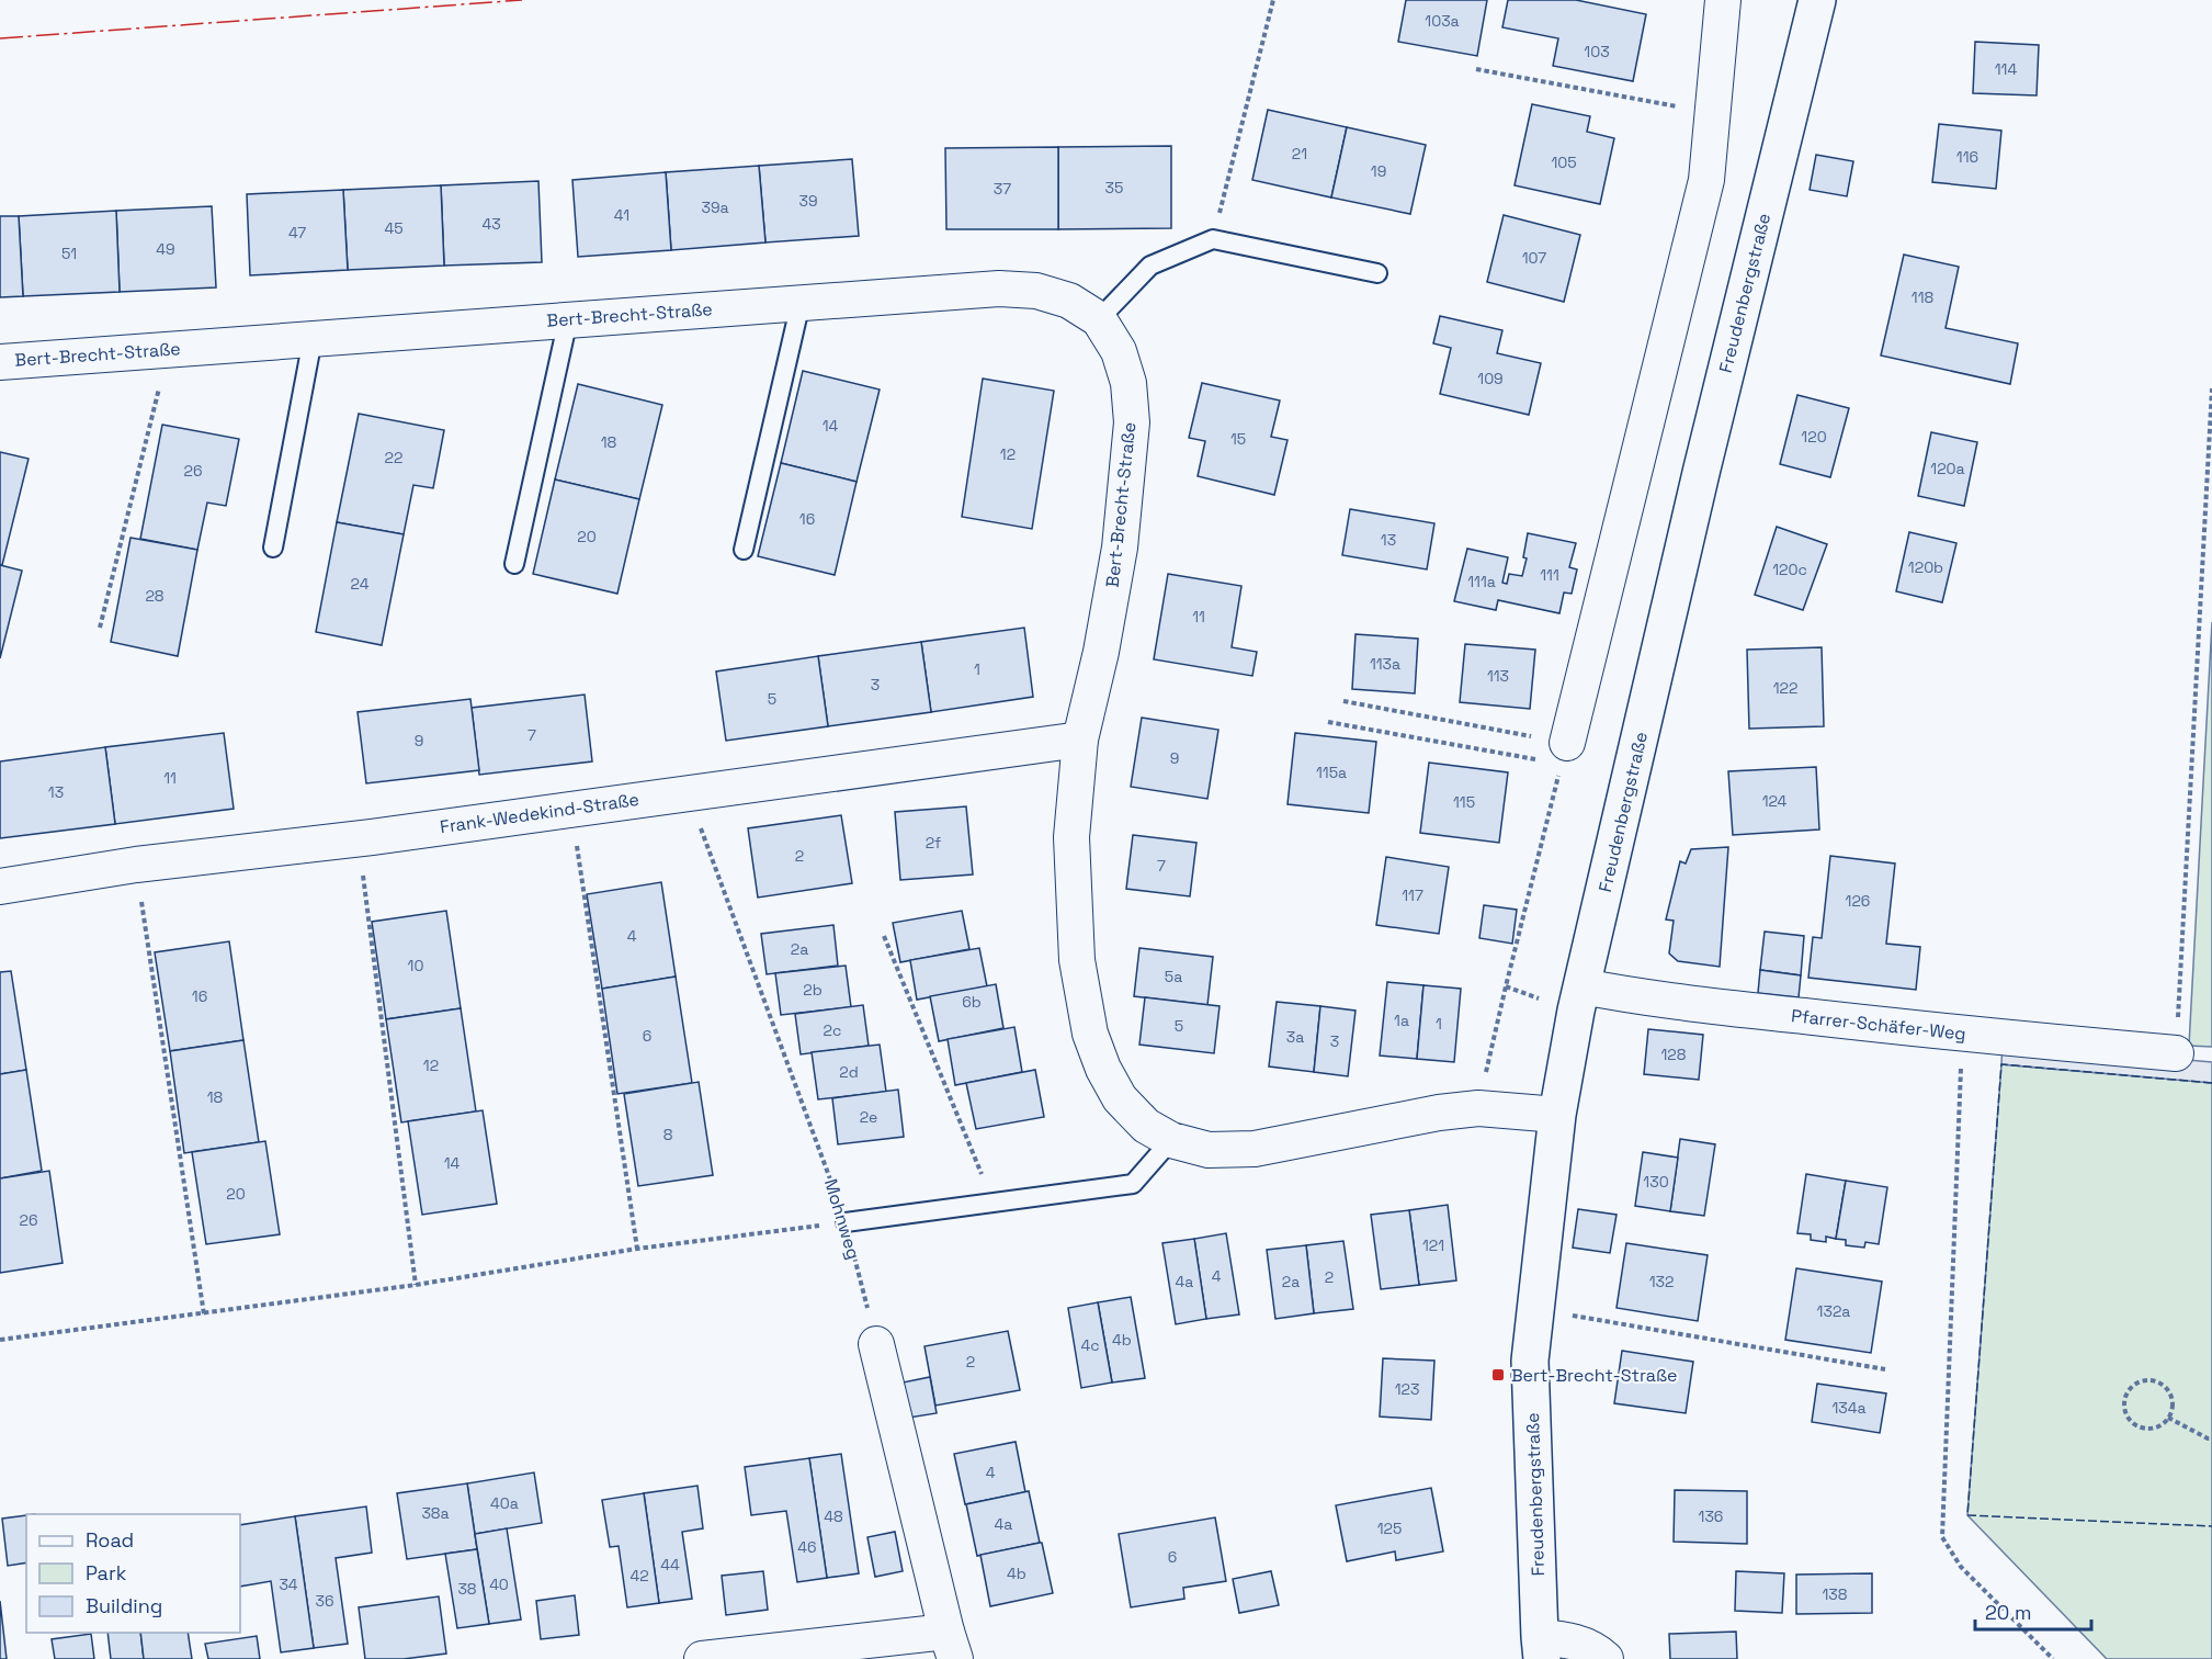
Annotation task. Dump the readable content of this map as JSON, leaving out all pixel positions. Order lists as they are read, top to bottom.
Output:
{
  "streets": {
    "street": [
      "Freudenbergstraße",
      "Bert-Brecht-Straße",
      "Frank-Wedekind-Straße",
      "Pfarrer-Schäfer-Weg"
    ],
    "path": ["Mohnweg"]
  },
  "crossings": [
    ["Freudenbergstraße", "Bert-Brecht-Straße"],
    ["Freudenbergstraße", "Pfarrer-Schäfer-Weg"],
    ["Bert-Brecht-Straße", "Frank-Wedekind-Straße"],
    ["Frank-Wedekind-Straße", "Mohnweg"]
  ],
  "places": {
    "transit": ["Bert-Brecht-Straße"]
  },
  "house_numbers": [
    "103a",
    "103",
    "114",
    "21",
    "116",
    "105",
    "19",
    "35",
    "37",
    "39",
    "39a",
    "41",
    "43",
    "45",
    "47",
    "49",
    "51",
    "107",
    "118",
    "109",
    "14",
    "120",
    "15",
    "18",
    "12",
    "22",
    "120a",
    "26",
    "16",
    "20",
    "13",
    "120b",
    "120c",
    "111",
    "111a",
    "24",
    "28",
    "11",
    "113a",
    "1",
    "113",
    "3",
    "122",
    "5",
    "7",
    "9",
    "9",
    "115a",
    "11",
    "13",
    "124",
    "115",
    "2f",
    "2",
    "7",
    "117",
    "126",
    "4",
    "2a",
    "10",
    "5a",
    "2b",
    "16",
    "6b",
    "1a",
    "1",
    "5",
    "2c",
    "6",
    "3a",
    "3",
    "128",
    "12",
    "2d",
    "18",
    "2e",
    "8",
    "14",
    "130",
    "20",
    "26",
    "121",
    "4",
    "2",
    "4a",
    "2a",
    "132",
    "132a",
    "4b",
    "4c",
    "2",
    "123",
    "134a",
    "4",
    "40a",
    "38a",
    "48",
    "136",
    "4a",
    "125",
    "46",
    "6",
    "44",
    "4b",
    "42",
    "34",
    "40",
    "38",
    "138",
    "36"
  ],
  "legend": ["Road", "Park", "Building"],
  "scale_bar": "20 m"
}
